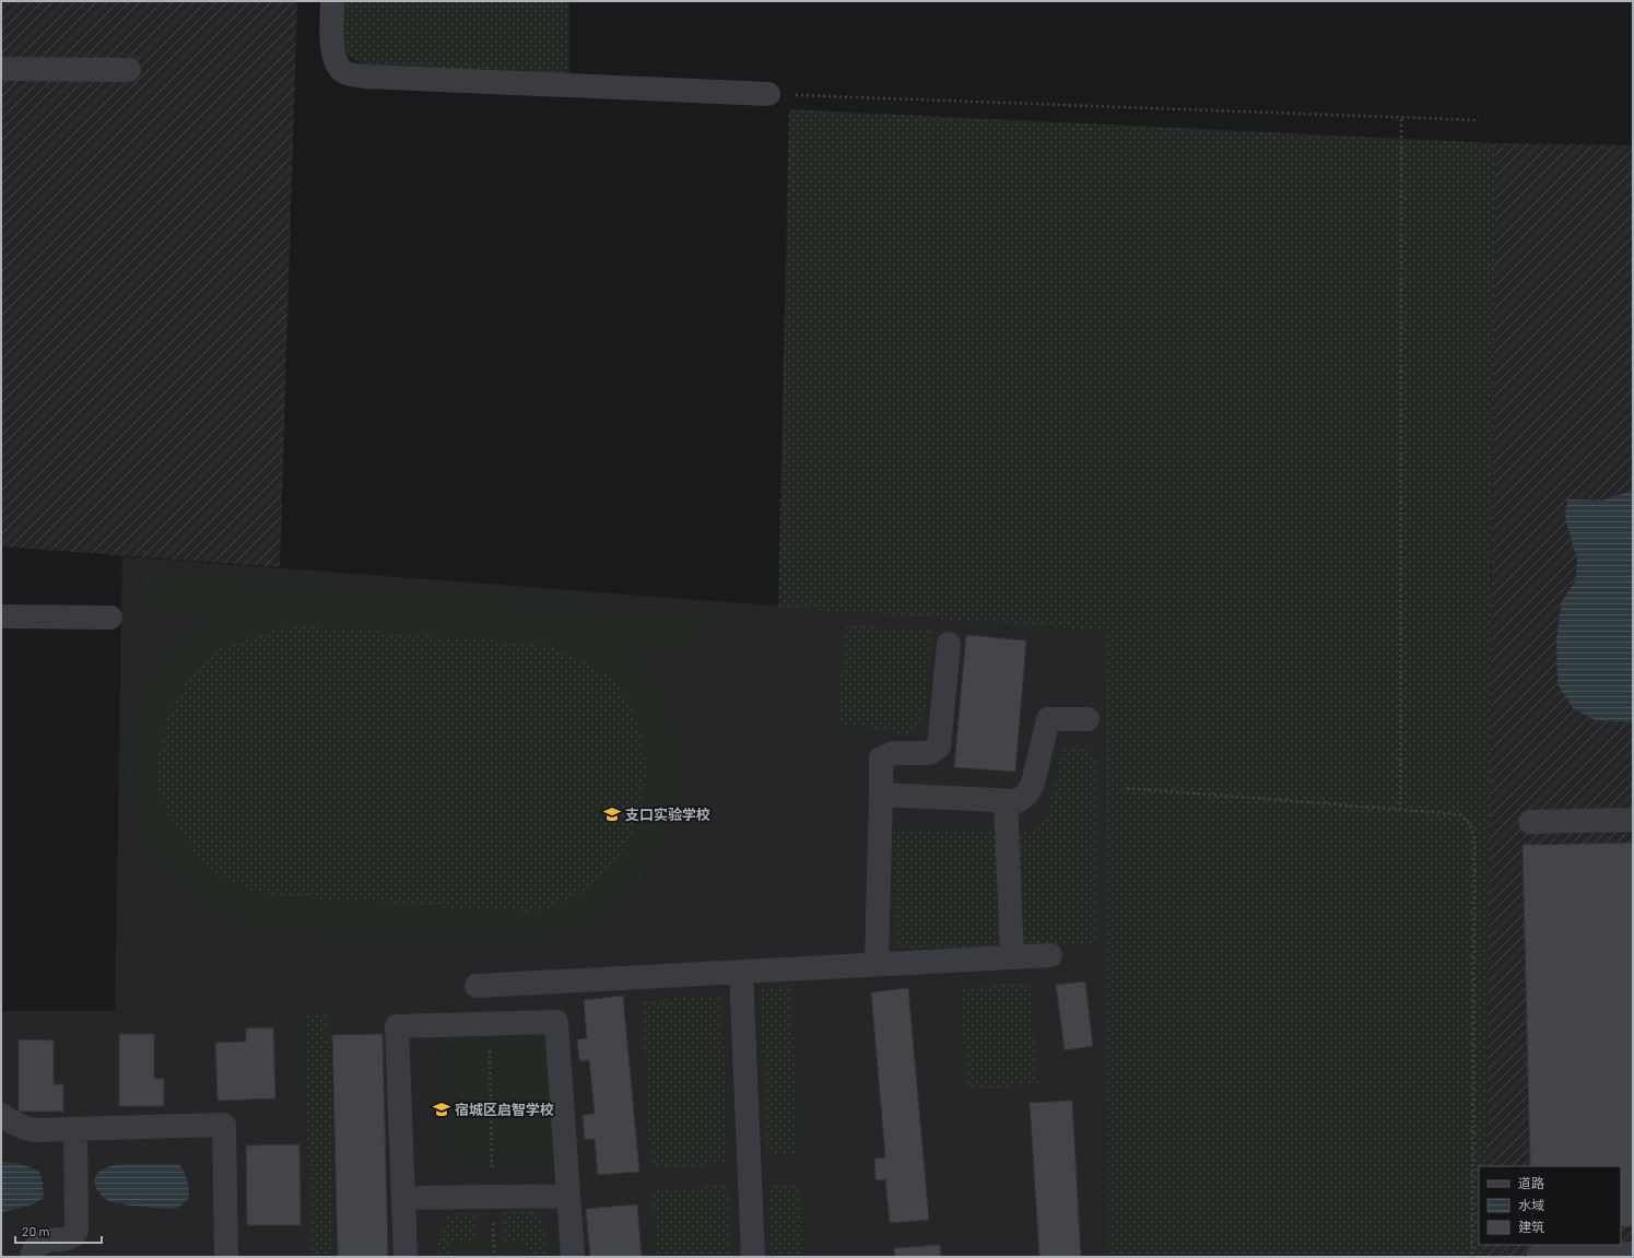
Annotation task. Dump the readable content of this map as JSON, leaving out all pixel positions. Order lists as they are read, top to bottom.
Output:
{
  "places": {
    "school or university": ["支口实验学校", "宿城区启智学校"]
  },
  "legend": ["道路", "水域", "建筑"],
  "scale_bar": "20 m"
}
